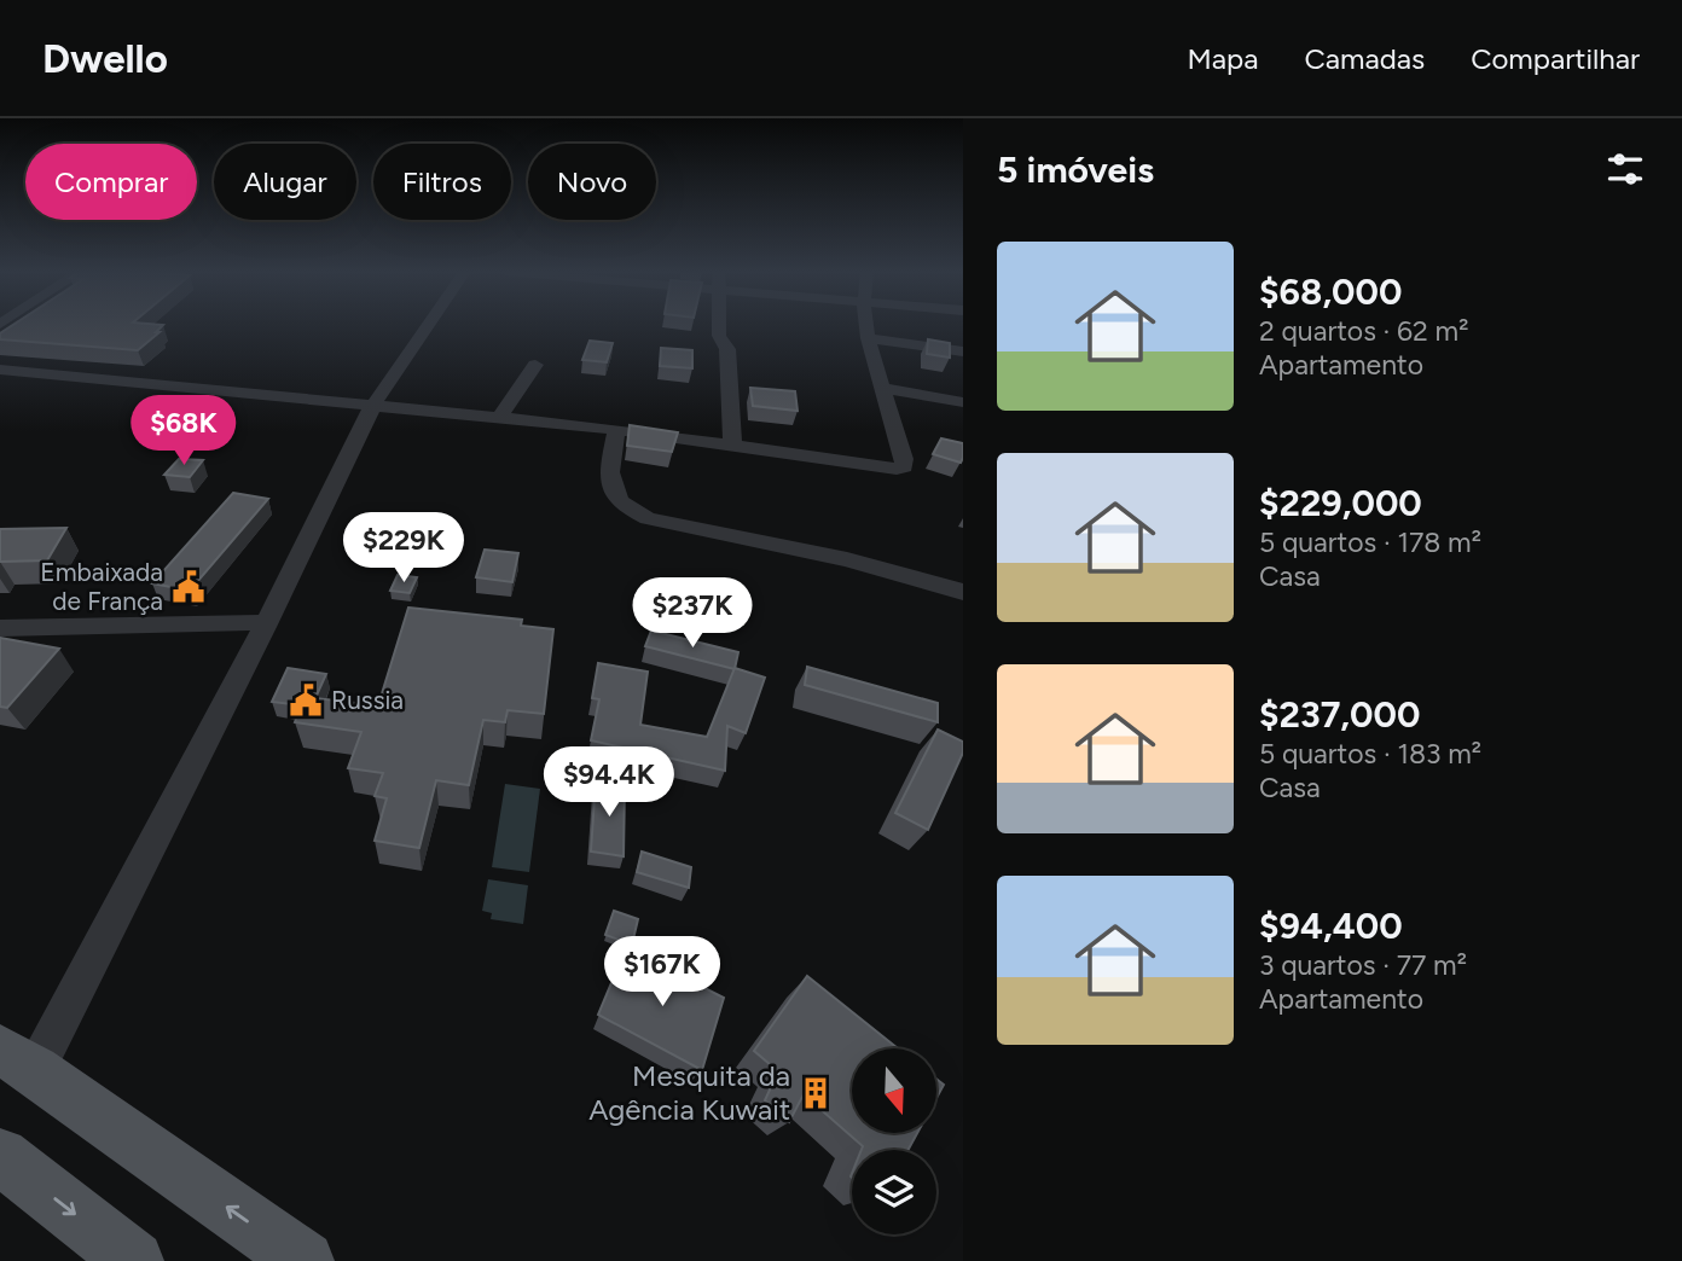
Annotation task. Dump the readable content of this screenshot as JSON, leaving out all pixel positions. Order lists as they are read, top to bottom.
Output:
{
  "places": {
    "public building": ["Embaixada de França", "Russia"],
    "building": ["Mesquita da Agência Kuwait"]
  },
  "north": "bottom",
  "page": {
    "header": "Dwello",
    "nav": ["Mapa", "Camadas", "Compartilhar"],
    "heading": "5 imóveis",
    "chip": [
      "Comprar",
      "Alugar",
      "Filtros",
      "Novo"
    ],
    "list": [
      {
        "name": "$68,000",
        "note": "2 quartos · 62 m² · Apartamento"
      },
      {
        "name": "$229,000",
        "note": "5 quartos · 178 m² · Casa"
      },
      {
        "name": "$237,000",
        "note": "5 quartos · 183 m² · Casa"
      },
      {
        "name": "$94,400",
        "note": "3 quartos · 77 m² · Apartamento"
      }
    ],
    "price": [
      "$68K",
      "$229K",
      "$237K",
      "$94.4K",
      "$167K"
    ]
  }
}
